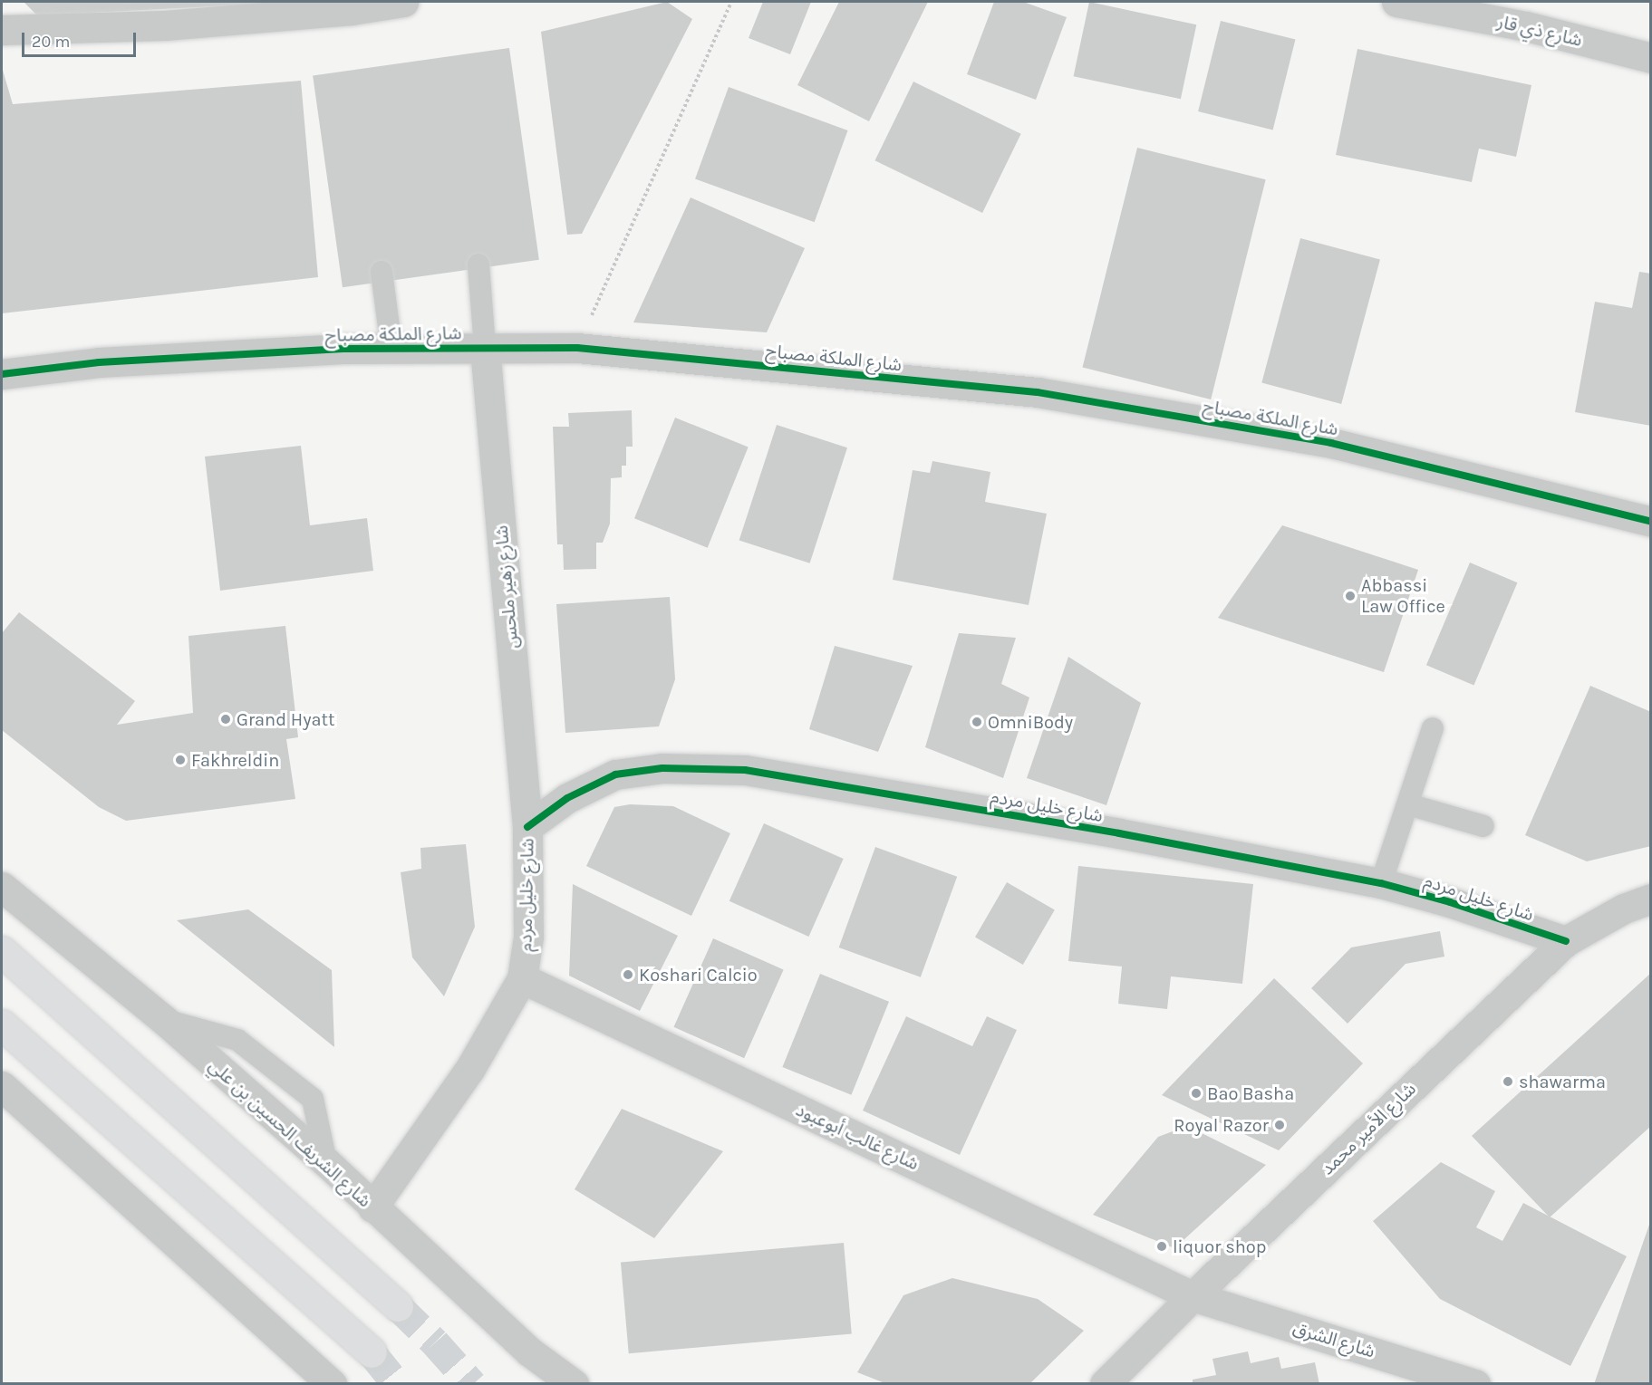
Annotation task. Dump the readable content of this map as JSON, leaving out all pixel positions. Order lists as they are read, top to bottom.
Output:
{
  "streets": {
    "street": [
      "شارع ذي قار",
      "شارع الملكة مصباح",
      "شارع زهير ملحس",
      "شارع خليل مردم",
      "شارع الأمير محمد",
      "شارع الشريف الحسين بن علي",
      "شارع غالب أبوعبود",
      "شارع الشرق"
    ]
  },
  "crossings": [
    ["شارع الملكة مصباح", "شارع زهير ملحس"],
    ["شارع زهير ملحس", "شارع خليل مردم"],
    ["شارع خليل مردم", "شارع الأمير محمد"],
    ["شارع خليل مردم", "شارع الشريف الحسين بن علي"],
    ["شارع خليل مردم", "شارع غالب أبوعبود"],
    ["شارع الأمير محمد", "شارع غالب أبوعبود"],
    ["شارع الأمير محمد", "شارع الشرق"],
    ["شارع غالب أبوعبود", "شارع الشرق"]
  ],
  "places": [
    "Abbassi Law Office",
    "Grand Hyatt",
    "OmniBody",
    "Fakhreldin",
    "Koshari Calcio",
    "shawarma",
    "Bao Basha",
    "Royal Razor",
    "liquor shop"
  ],
  "scale_bar": "20 m"
}
